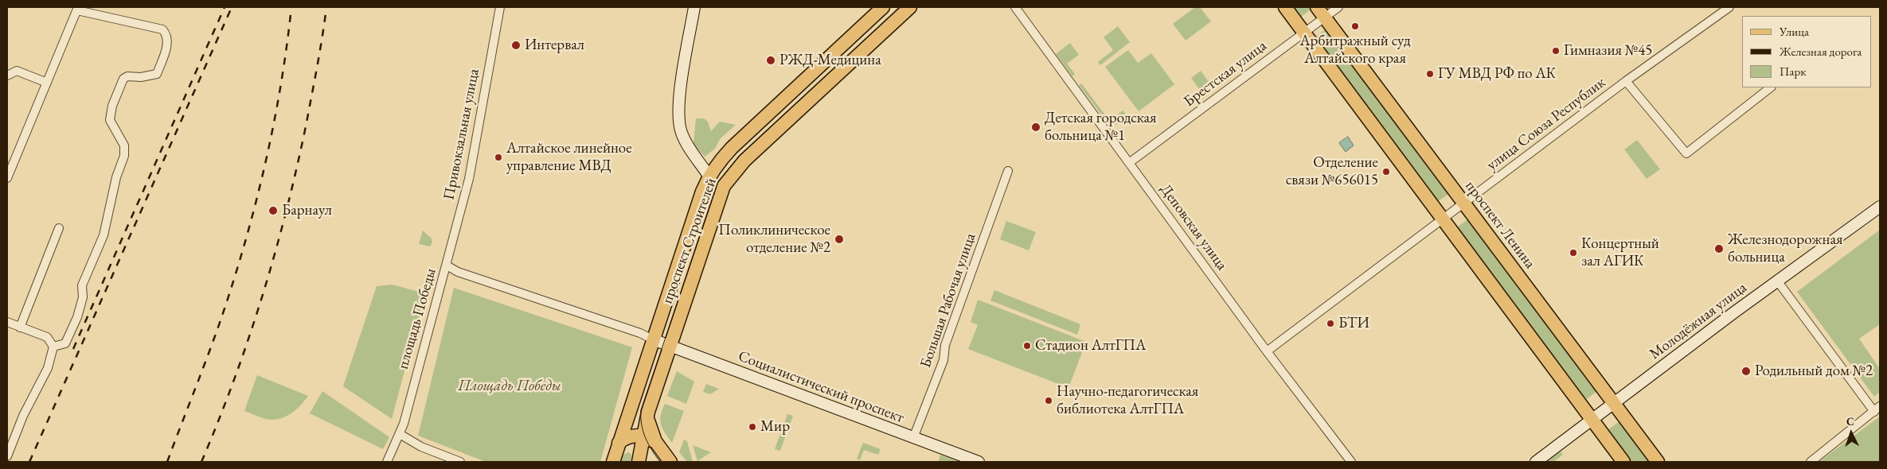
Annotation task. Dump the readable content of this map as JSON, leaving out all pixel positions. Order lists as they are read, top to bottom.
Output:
{
  "streets": {
    "main road": ["проспект Ленина", "проспект Строителей"],
    "street": [
      "Брестская улица",
      "улица Союза Республик",
      "Привокзальная улица",
      "Деповская улица",
      "Большая Рабочая улица",
      "площадь Победы",
      "Молодёжная улица",
      "Социалистический проспект"
    ]
  },
  "crossings": [
    ["Брестская улица", "проспект Ленина"],
    ["Брестская улица", "Деповская улица"],
    ["улица Союза Республик", "проспект Ленина"],
    ["улица Союза Республик", "Деповская улица"],
    ["Привокзальная улица", "площадь Победы"],
    ["проспект Ленина", "Молодёжная улица"],
    ["проспект Строителей", "площадь Победы"],
    ["проспект Строителей", "Социалистический проспект"],
    ["Большая Рабочая улица", "Социалистический проспект"],
    ["площадь Победы", "Социалистический проспект"]
  ],
  "parks": ["Площадь Победы"],
  "places": [
    "Арбитражный суд Алтайского края",
    "Интервал",
    "Гимназия №45",
    "РЖД-Медицина",
    "ГУ МВД РФ по АК",
    "Детская городская больница №1",
    "Алтайское линейное управление МВД",
    "Отделение связи №656015",
    "Барнаул",
    "Поликлиническое отделение №2",
    "Железнодорожная больница",
    "Концертный зал АГИК",
    "БТИ",
    "Стадион АлтГПА",
    "Родильный дом №2",
    "Научно-педагогическая библиотека АлтГПА",
    "Мир"
  ],
  "legend": ["Улица", "Железная дорога", "Парк"],
  "north": "top"
}
